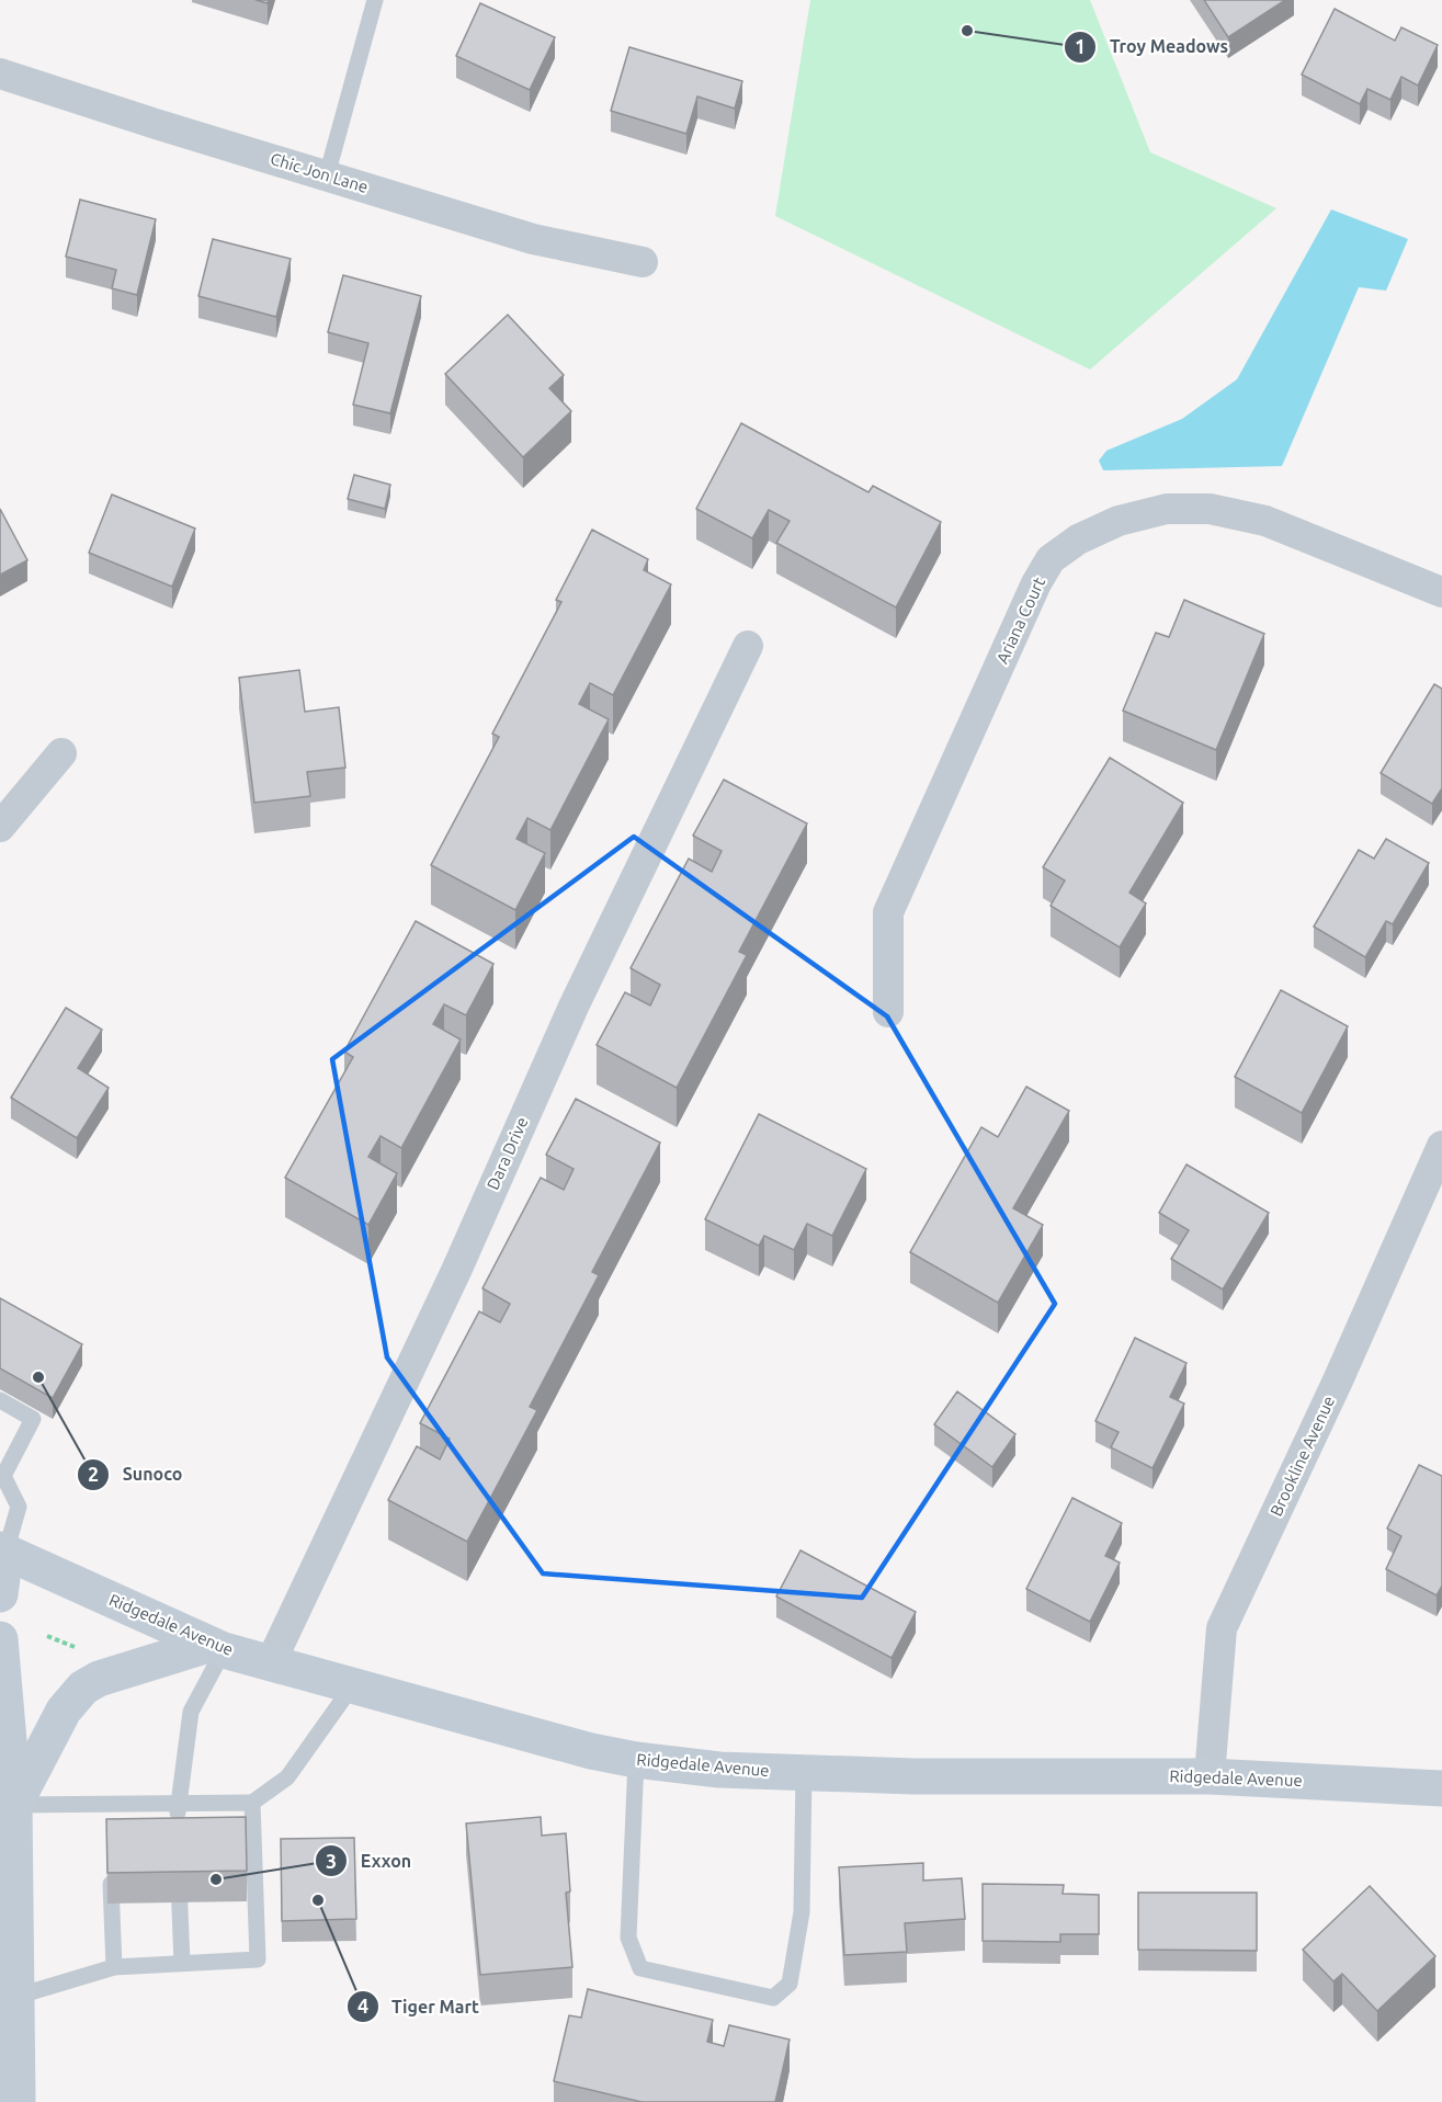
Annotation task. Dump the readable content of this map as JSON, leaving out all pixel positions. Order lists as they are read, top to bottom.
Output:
{
  "streets": {
    "main road": ["Ridgedale Avenue"],
    "street": [
      "Chic Jon Lane",
      "Ariana Court",
      "Dara Drive",
      "Brookline Avenue"
    ]
  },
  "crossings": [
    ["Dara Drive", "Ridgedale Avenue"],
    ["Brookline Avenue", "Ridgedale Avenue"]
  ],
  "places": [
    "Troy Meadows",
    "Sunoco",
    "Exxon",
    "Tiger Mart"
  ]
}
